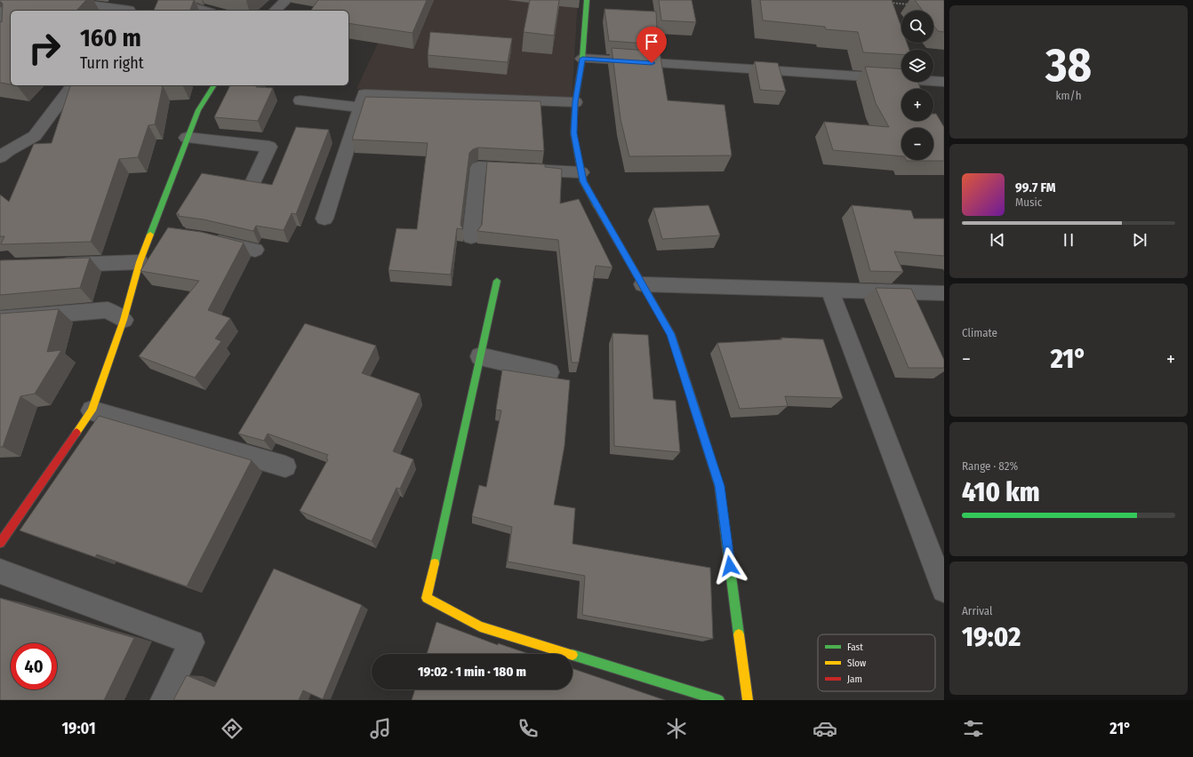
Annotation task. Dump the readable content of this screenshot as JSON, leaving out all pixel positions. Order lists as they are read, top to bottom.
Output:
{
  "legend": ["Fast", "Slow", "Jam"],
  "page": {
    "tile": [
      ["38", "km/h"],
      "Climate",
      ["Range · 82%", "410 km"],
      ["Arrival", "19:02"]
    ],
    "map_buttons": ["+", "−"],
    "turn": ["160 m", "Turn right"],
    "song": ["99.7 FM", "Music"],
    "heat": ["−", "21°", "+"],
    "limit": "40",
    "trip": "19:02 · 1 min · 180 m",
    "tabs": ["19:01", "21°"]
  }
}
